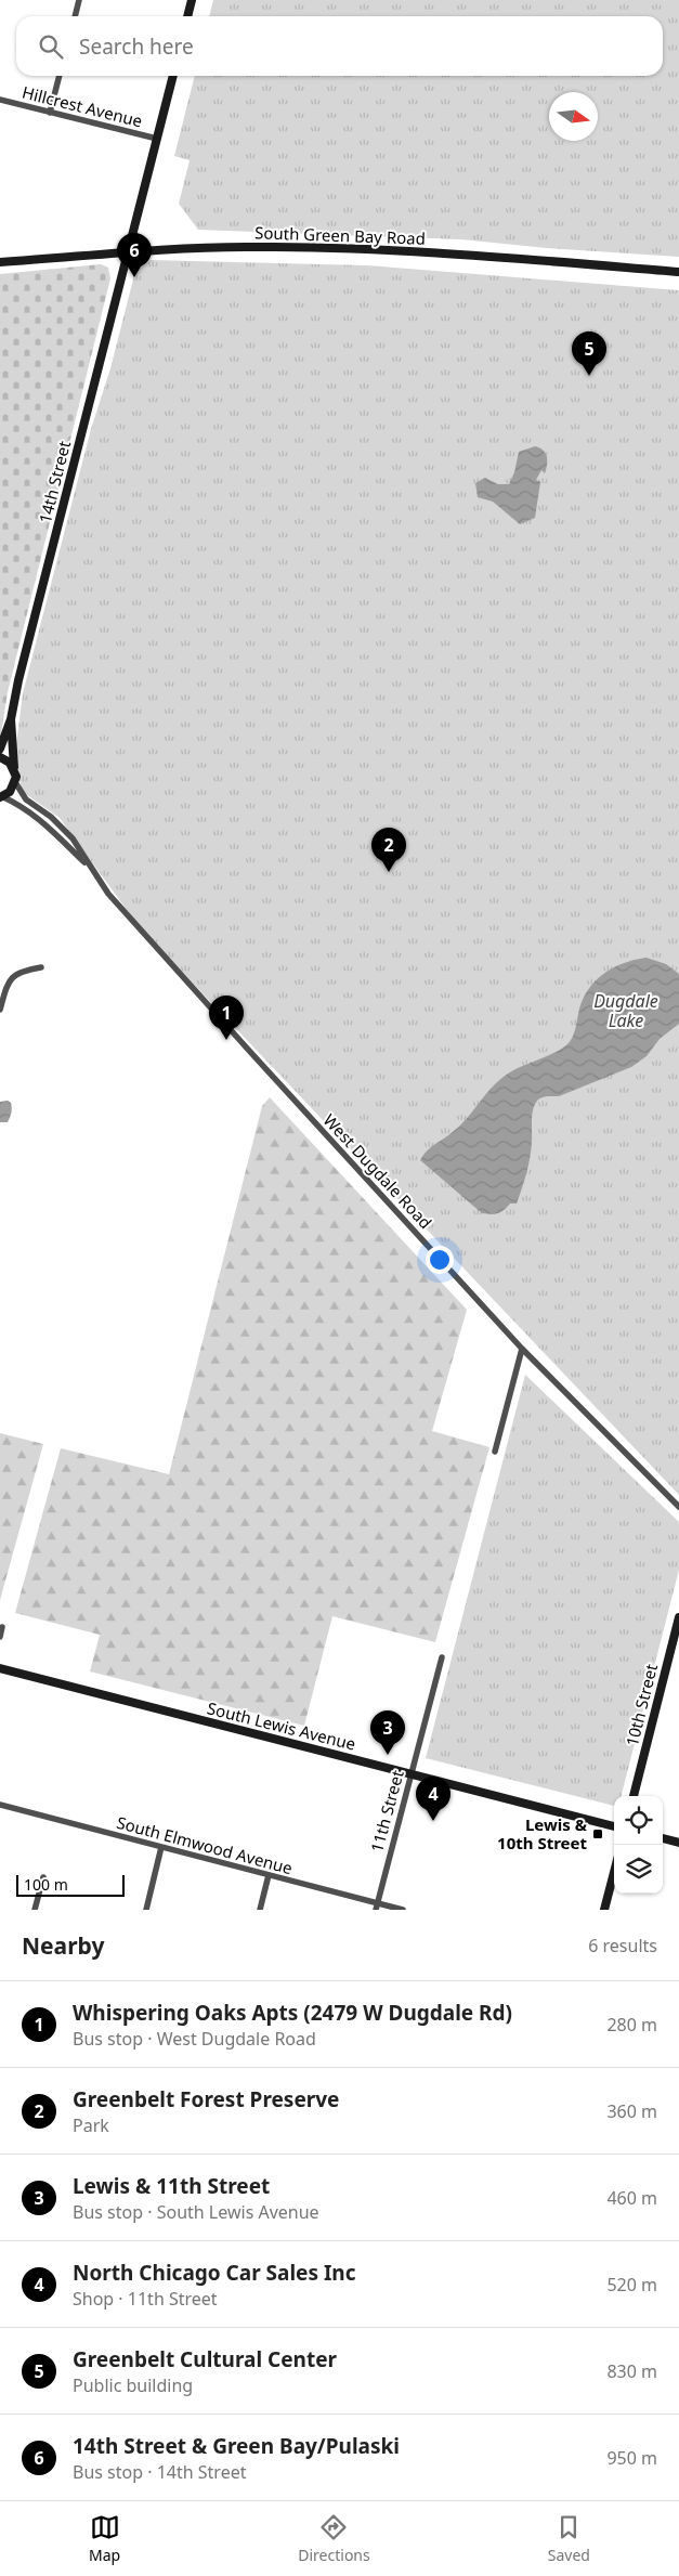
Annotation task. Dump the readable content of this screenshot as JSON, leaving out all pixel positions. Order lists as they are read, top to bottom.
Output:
{
  "streets": {
    "main road": [
      "South Green Bay Road",
      "14th Street",
      "10th Street",
      "South Lewis Avenue"
    ],
    "street": [
      "Hillcrest Avenue",
      "West Dugdale Road",
      "11th Street",
      "South Elmwood Avenue"
    ]
  },
  "crossings": [
    ["Hillcrest Avenue", "14th Street"],
    ["South Green Bay Road", "14th Street"],
    ["South Lewis Avenue", "11th Street"],
    ["11th Street", "South Elmwood Avenue"]
  ],
  "water": ["Dugdale Lake"],
  "places": {
    "transit": ["Lewis & 10th Street"]
  },
  "scale_bar": "100 m",
  "north": "right",
  "page": {
    "search": "Search here",
    "pins": [
      "6",
      "5",
      "2",
      "1",
      "3",
      "4"
    ],
    "scale": "100 m",
    "heading": ["Nearby", "6 results"],
    "list": [
      {
        "mark": "1",
        "name": "Whispering Oaks Apts (2479 W Dugdale Rd)",
        "note": "Bus stop · West Dugdale Road",
        "value": "280 m"
      },
      {
        "mark": "2",
        "name": "Greenbelt Forest Preserve",
        "note": "Park",
        "value": "360 m"
      },
      {
        "mark": "3",
        "name": "Lewis & 11th Street",
        "note": "Bus stop · South Lewis Avenue",
        "value": "460 m"
      },
      {
        "mark": "4",
        "name": "North Chicago Car Sales Inc",
        "note": "Shop · 11th Street",
        "value": "520 m"
      },
      {
        "mark": "5",
        "name": "Greenbelt Cultural Center",
        "note": "Public building",
        "value": "830 m"
      },
      {
        "mark": "6",
        "name": "14th Street & Green Bay/Pulaski",
        "note": "Bus stop · 14th Street",
        "value": "950 m"
      }
    ],
    "nav": ["Map", "Directions", "Saved"]
  }
}
